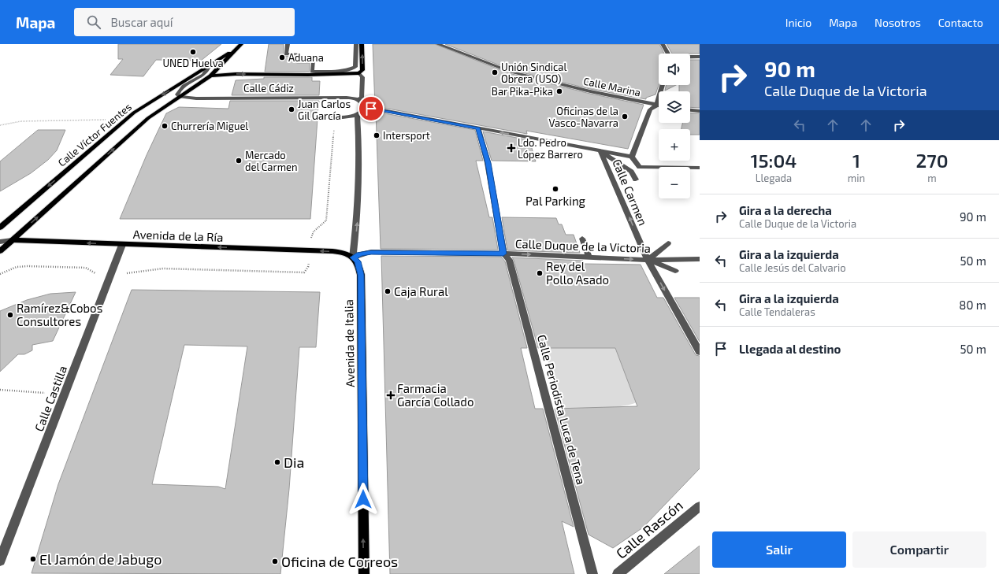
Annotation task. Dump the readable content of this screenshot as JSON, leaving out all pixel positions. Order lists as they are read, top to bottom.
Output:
{
  "streets": {
    "main road": ["Calle Víctor Fuentes", "Avenida de la Ría", "Avenida de Italia"],
    "street": [
      "Calle Marina",
      "Calle Cádiz",
      "Calle Carmen",
      "Calle Duque de la Victoria",
      "Calle Castilla",
      "Calle Periodista Luca de Tena",
      "Calle Rascón"
    ]
  },
  "crossings": [
    ["Calle Marina", "Calle Carmen"],
    ["Calle Cádiz", "Calle Víctor Fuentes"],
    ["Calle Víctor Fuentes", "Avenida de la Ría"],
    ["Calle Carmen", "Calle Duque de la Victoria"],
    ["Avenida de la Ría", "Calle Duque de la Victoria"],
    ["Avenida de la Ría", "Avenida de Italia"],
    ["Avenida de la Ría", "Calle Castilla"],
    ["Calle Duque de la Victoria", "Avenida de Italia"],
    ["Calle Duque de la Victoria", "Calle Periodista Luca de Tena"]
  ],
  "one_way": ["Avenida de la Ría", "Calle Duque de la Victoria", "Avenida de Italia"],
  "places": {
    "other": [
      "UNED Huelva",
      "Aduana",
      "Unión Sindical Obrera (USO)",
      "Bar Pika-Pika",
      "Juan Carlos Gil García",
      "Oficinas de la Vasco-Navarra",
      "Churrería Miguel",
      "Intersport",
      "Mercado del Carmen",
      "Pal Parking",
      "Rey del Pollo Asado",
      "Caja Rural",
      "Ramírez&Cobos Consultores",
      "Dia",
      "El Jamón de Jabugo",
      "Oficina de Correos"
    ],
    "health": ["Ldo. Pedro López Barrero", "Farmacia García Collado"]
  },
  "page": {
    "header": "Mapa",
    "search": "Buscar aquí",
    "nav": [
      "Inicio",
      "Mapa",
      "Nosotros",
      "Contacto"
    ],
    "turn": ["90 m", "Calle Duque de la Victoria"],
    "map_buttons": ["+", "−"],
    "eta": [
      "15:04",
      "Llegada",
      "1",
      "min",
      "270",
      "m"
    ],
    "list": [
      {
        "name": "Gira a la derecha",
        "note": "Calle Duque de la Victoria",
        "value": "90 m"
      },
      {
        "name": "Gira a la izquierda",
        "note": "Calle Jesús del Calvario",
        "value": "50 m"
      },
      {
        "name": "Gira a la izquierda",
        "note": "Calle Tendaleras",
        "value": "80 m"
      },
      {
        "name": "Llegada al destino",
        "value": "50 m"
      }
    ],
    "buttons": ["Salir", "Compartir"]
  }
}
